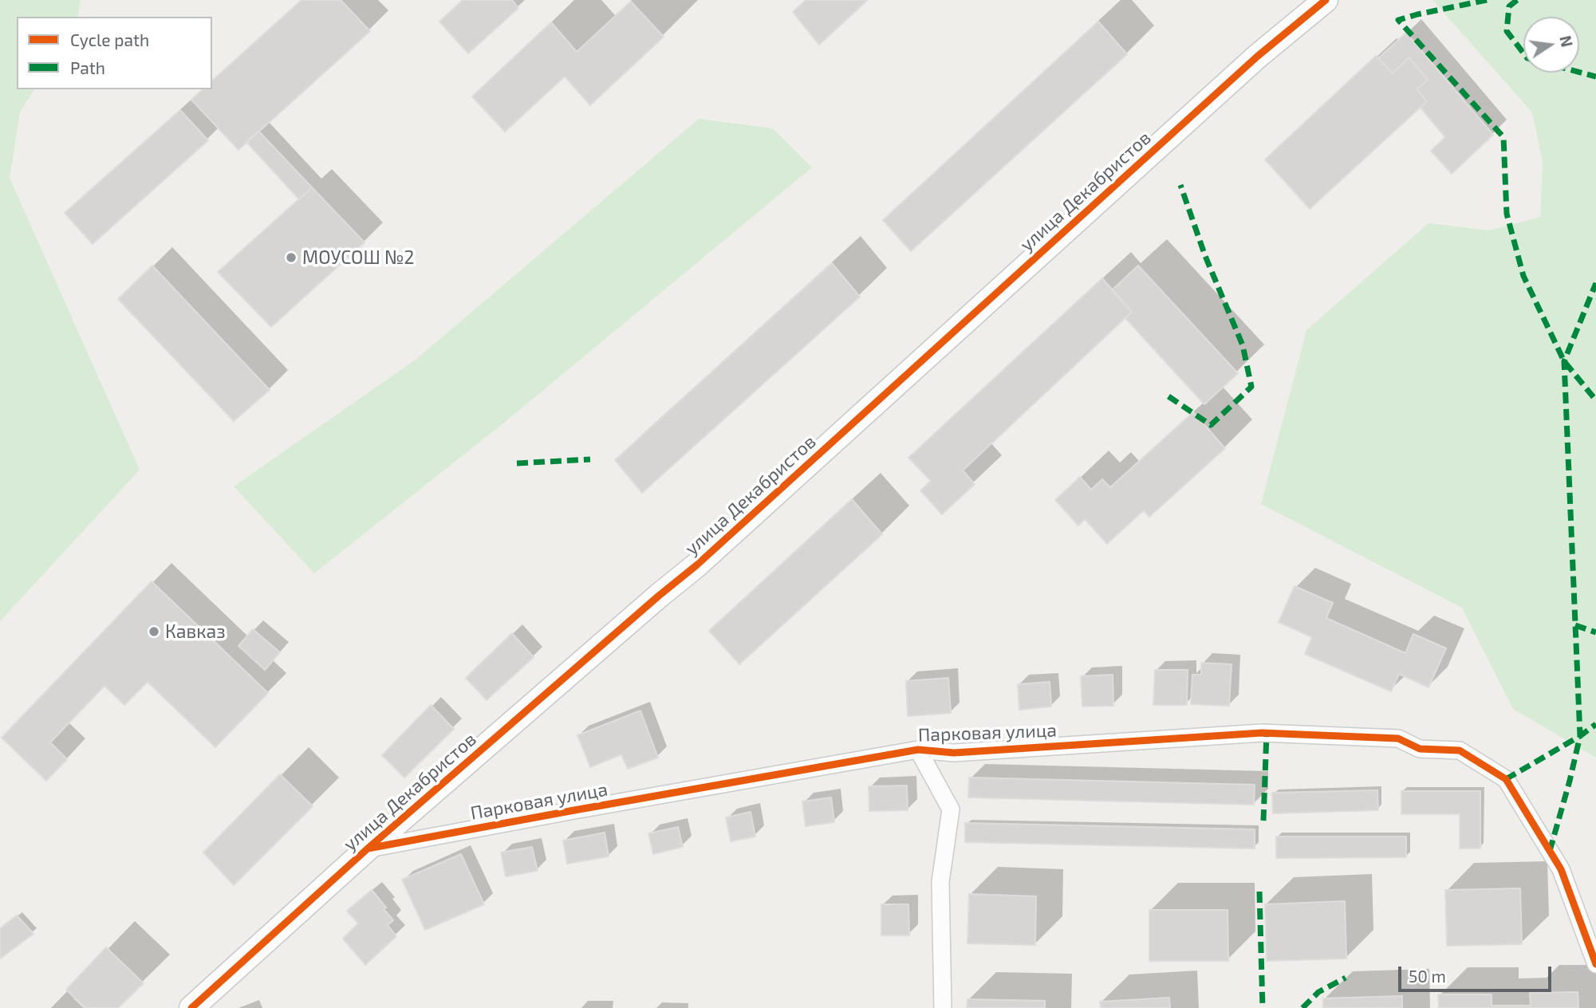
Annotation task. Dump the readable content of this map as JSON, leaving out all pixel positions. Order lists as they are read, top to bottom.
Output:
{
  "streets": {
    "street": ["улица Декабристов", "Парковая улица"]
  },
  "crossings": [
    ["улица Декабристов", "Парковая улица"]
  ],
  "places": ["МОУСОШ №2", "Кавказ"],
  "legend": ["Cycle path", "Path"],
  "scale_bar": "50 m",
  "north": "right"
}
